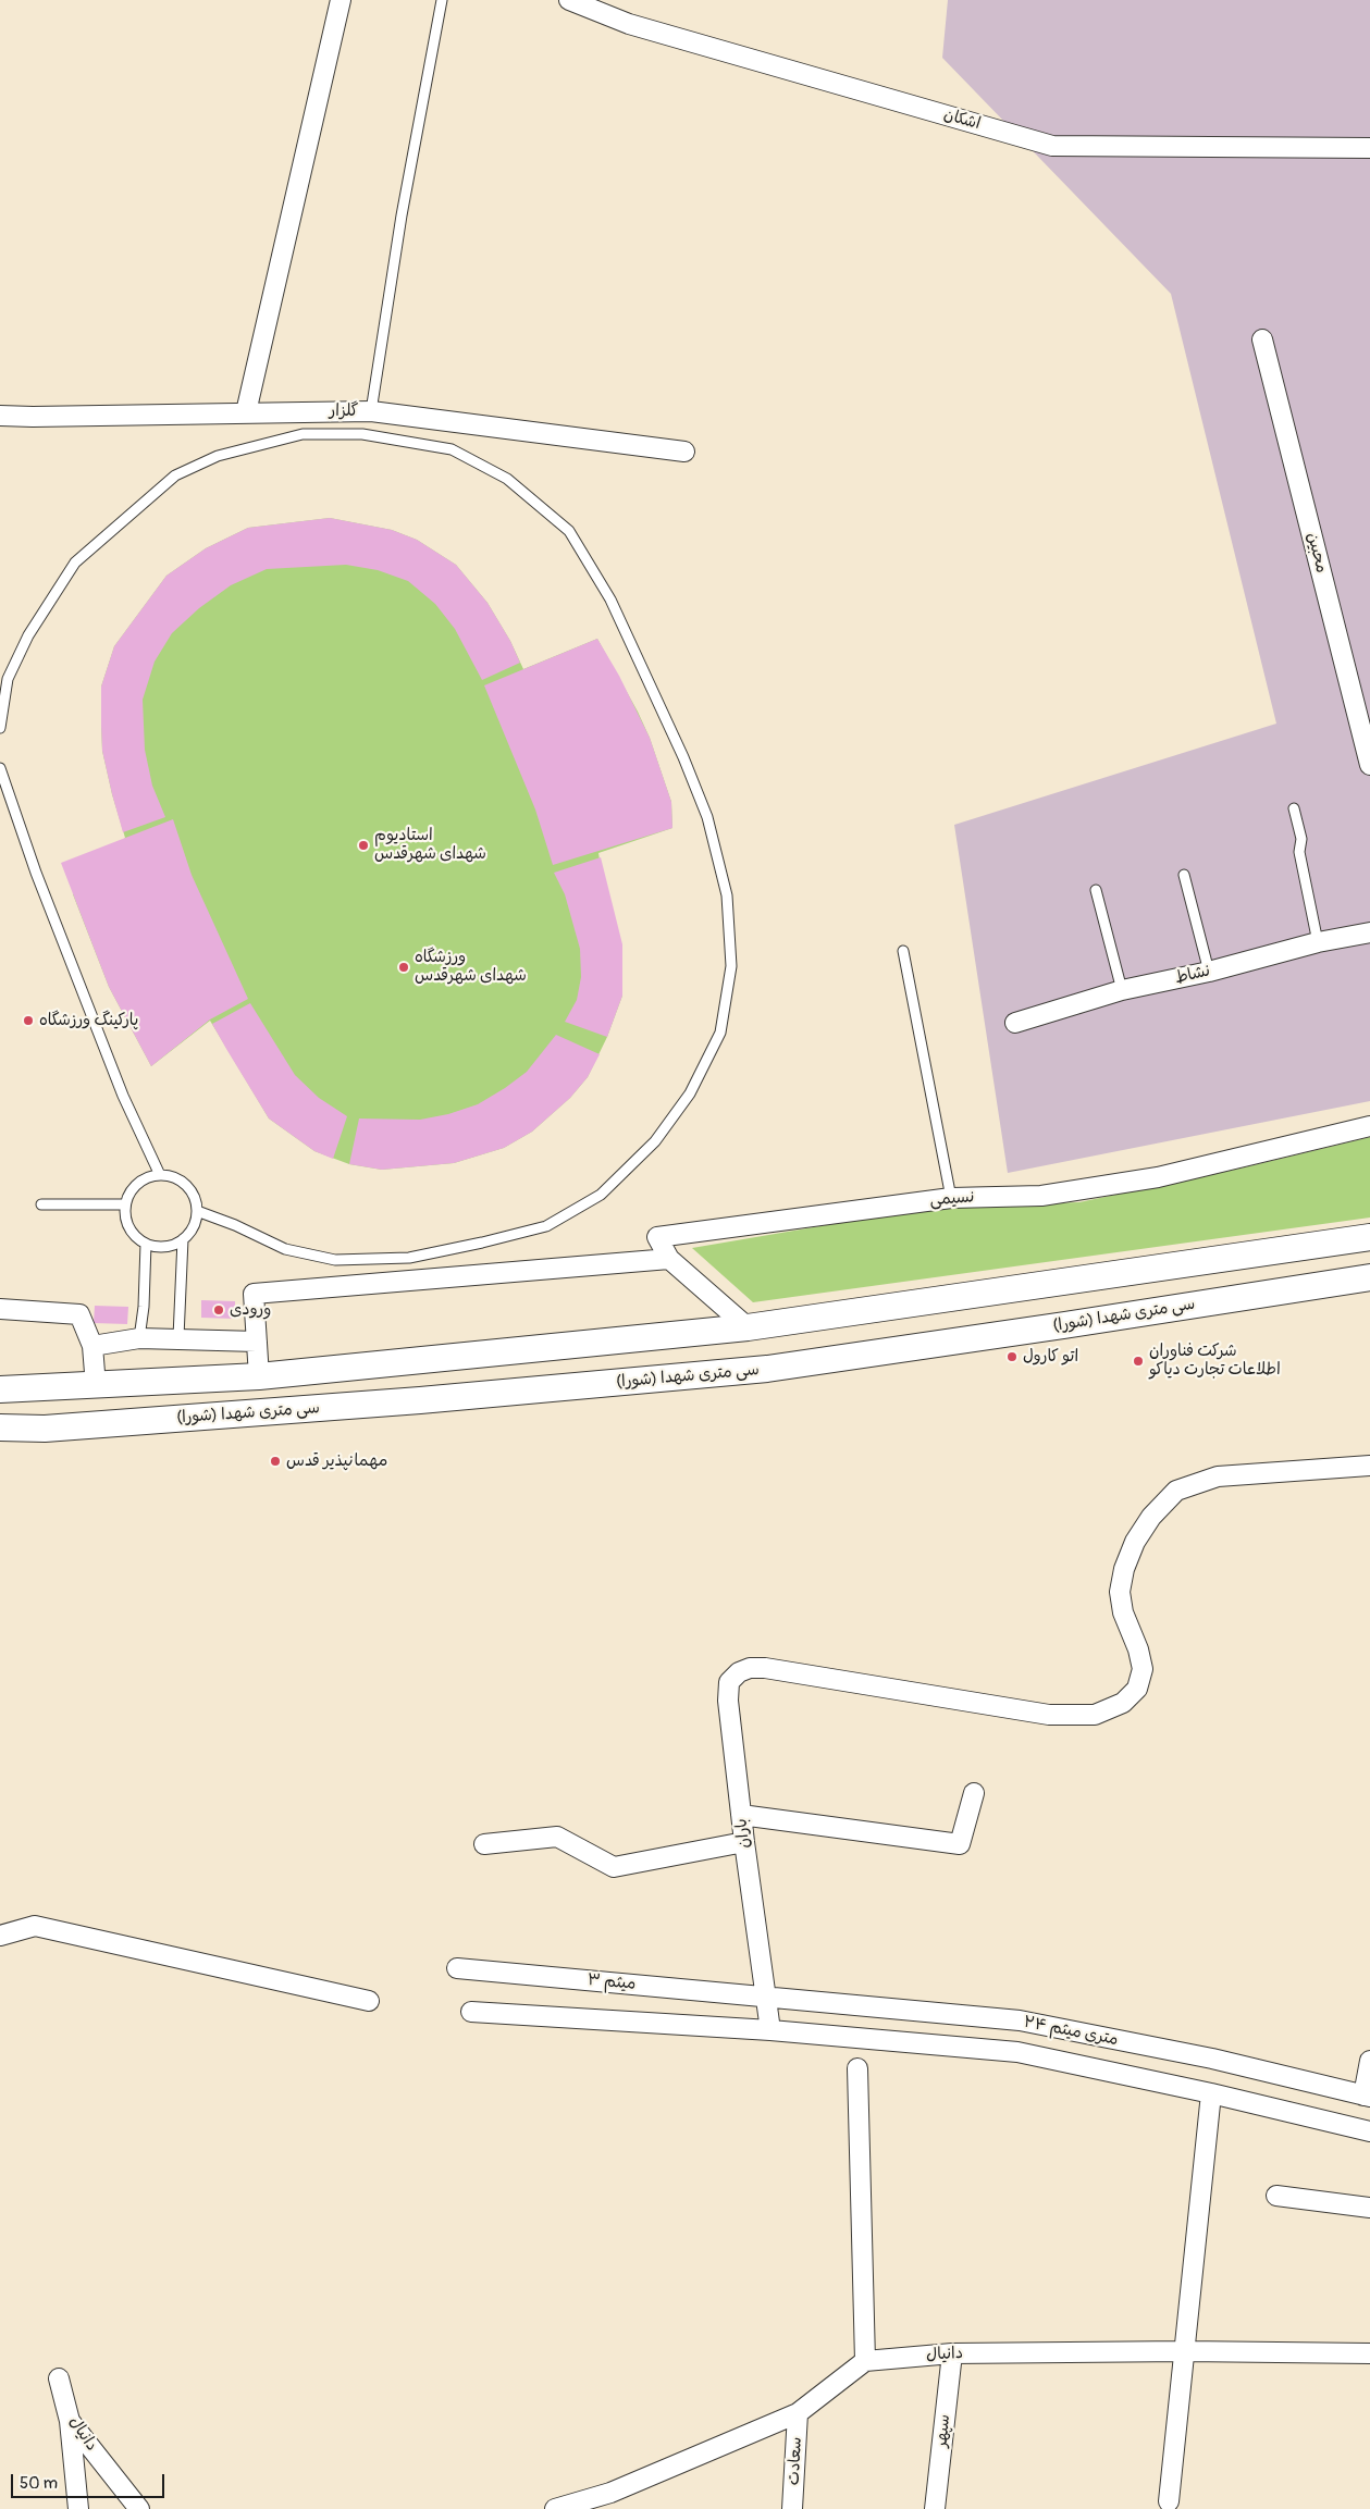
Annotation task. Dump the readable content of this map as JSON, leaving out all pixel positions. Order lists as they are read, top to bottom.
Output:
{
  "streets": {
    "main road": ["سی متری شهدا (شورا)"],
    "street": [
      "اشکان",
      "گلزار",
      "محبین",
      "نشاط",
      "نسیمی",
      "باران",
      "میثم ۳",
      "۲۴ متری میثم",
      "دانیال",
      "سپهر",
      "سعادت"
    ]
  },
  "crossings": [
    ["باران", "میثم ۳"],
    ["باران", "۲۴ متری میثم"],
    ["میثم ۳", "۲۴ متری میثم"],
    ["دانیال", "سپهر"]
  ],
  "places": [
    "استادیوم شهدای شهرقدس",
    "ورزشگاه شهدای شهرقدس",
    "پارکینگ ورزشگاه",
    "ورودی",
    "اتو کارول",
    "شرکت فناوران اطلاعات تجارت دیاکو",
    "مهمانپذیر قدس"
  ],
  "scale_bar": "50 m"
}
